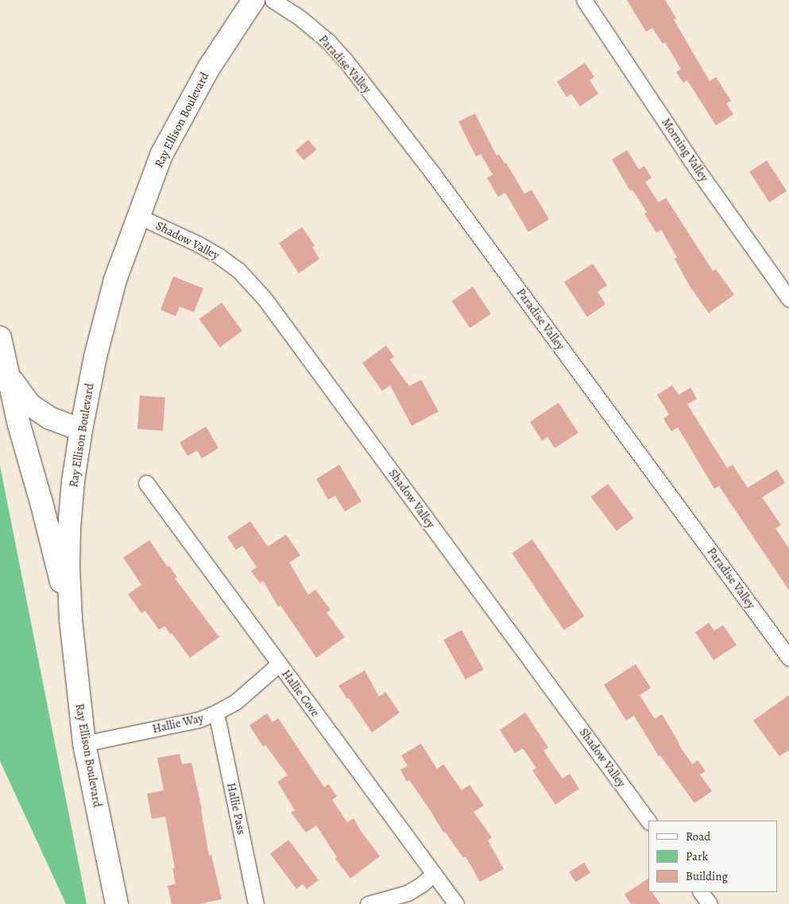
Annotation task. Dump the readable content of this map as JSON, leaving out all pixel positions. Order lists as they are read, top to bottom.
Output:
{
  "streets": {
    "street": [
      "Paradise Valley",
      "Ray Ellison Boulevard",
      "Morning Valley",
      "Shadow Valley",
      "Hallie Cove",
      "Hallie Way",
      "Hallie Pass"
    ]
  },
  "crossings": [
    ["Ray Ellison Boulevard", "Shadow Valley"],
    ["Ray Ellison Boulevard", "Hallie Way"],
    ["Hallie Cove", "Hallie Way"],
    ["Hallie Way", "Hallie Pass"]
  ],
  "legend": ["Road", "Park", "Building"]
}
